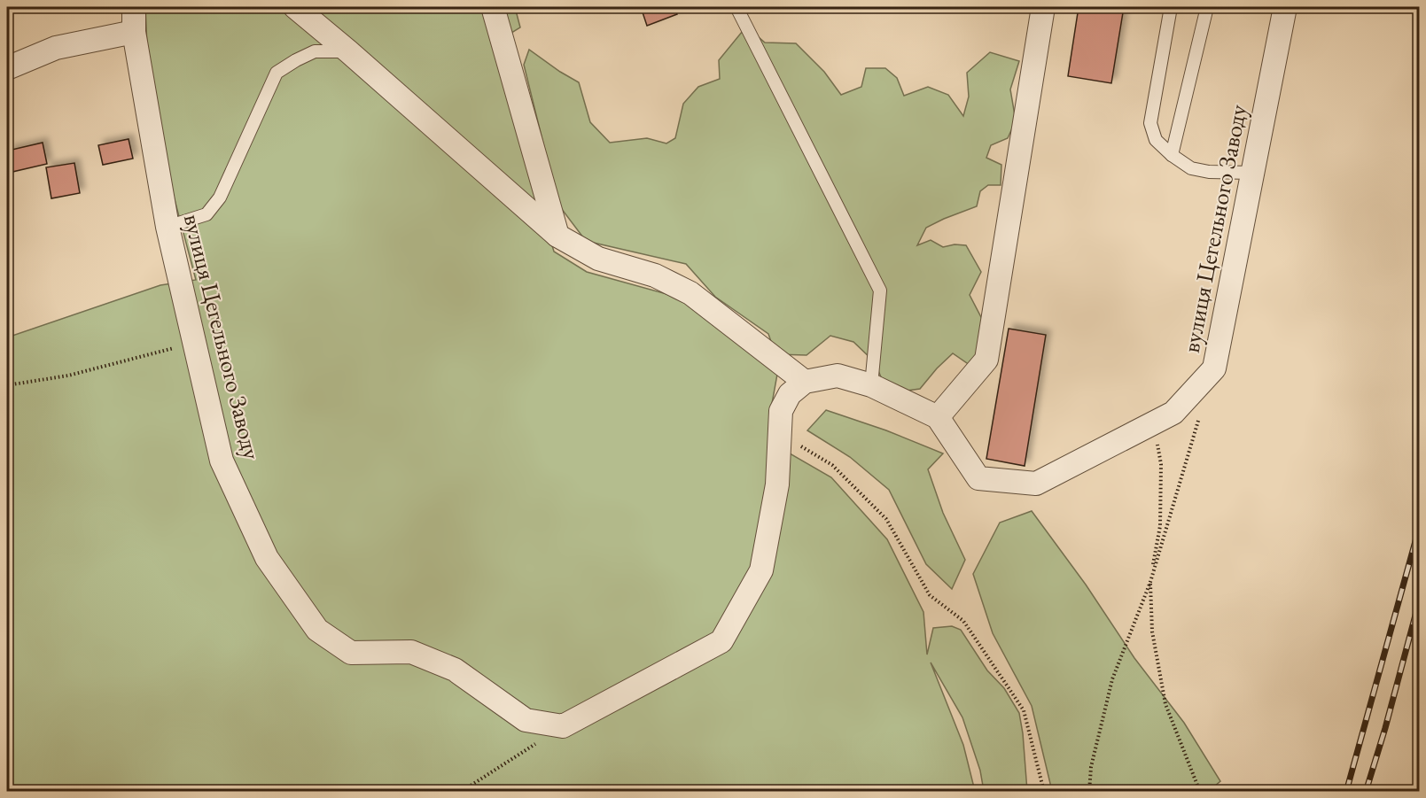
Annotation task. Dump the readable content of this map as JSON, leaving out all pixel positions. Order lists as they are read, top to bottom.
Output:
{
  "streets": {
    "street": ["вулиця Цегельного Заводу"]
  }
}
